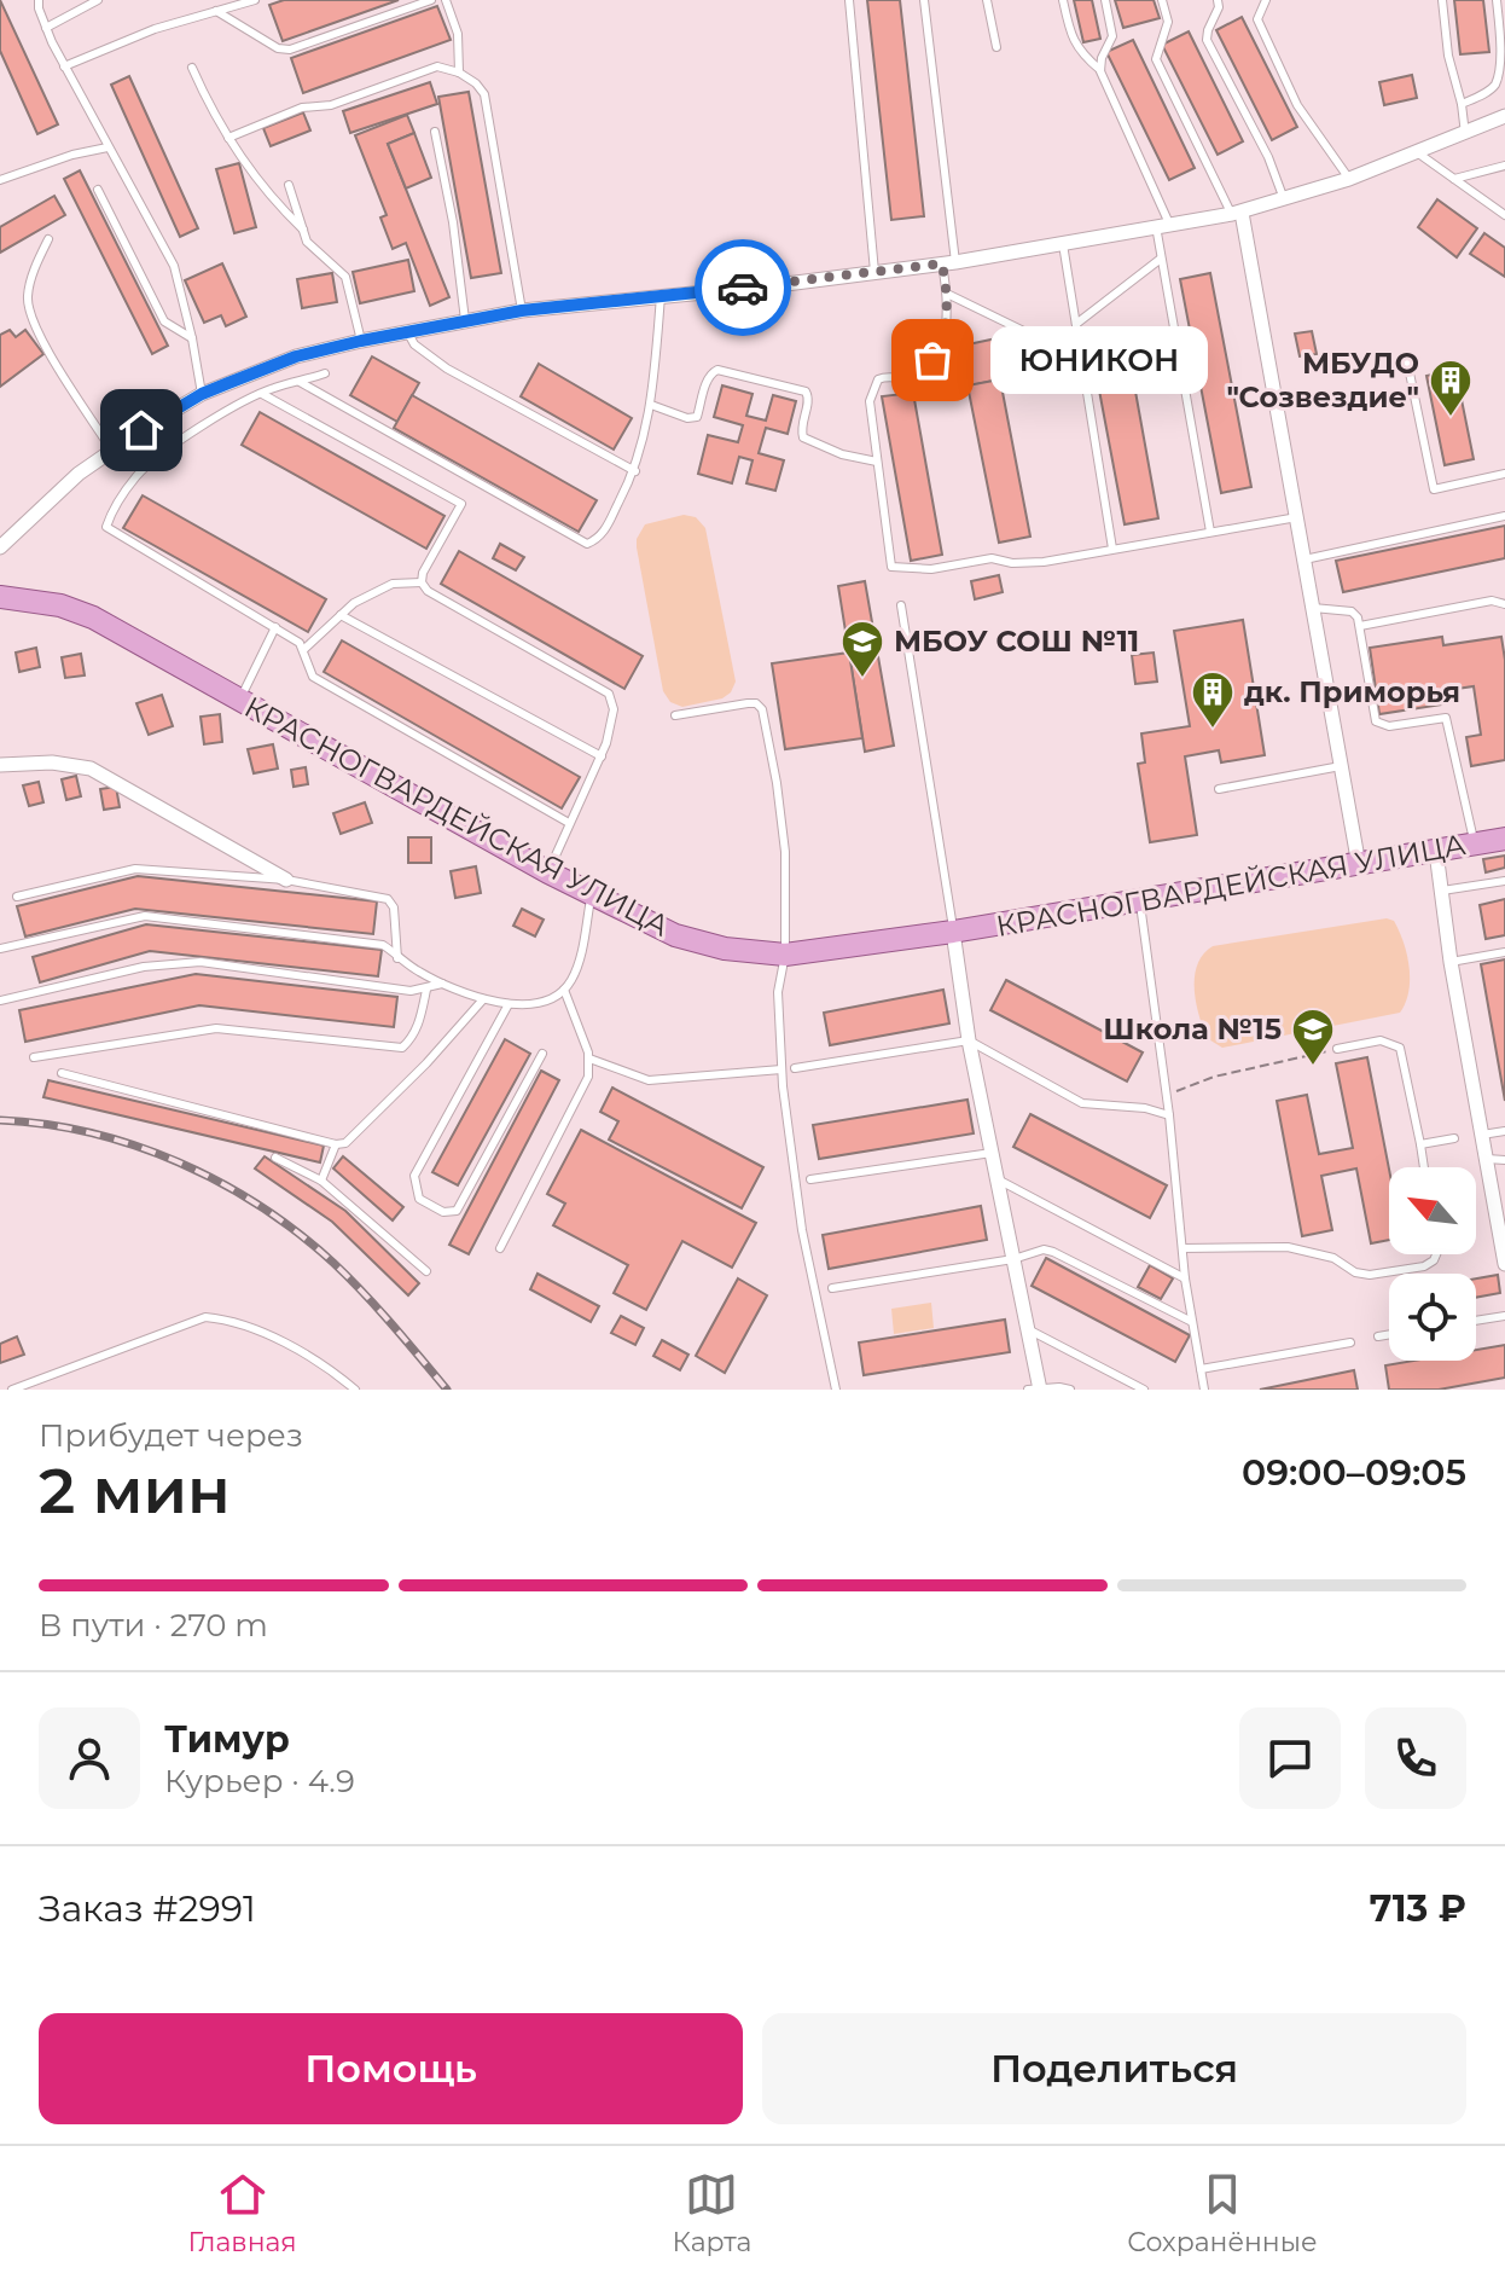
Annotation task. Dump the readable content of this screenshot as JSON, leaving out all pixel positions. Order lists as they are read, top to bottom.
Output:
{
  "streets": {
    "main road": ["КРАСНОГВАРДЕЙСКАЯ УЛИЦА"]
  },
  "places": {
    "other": ["ЮНИКОН"],
    "building": ["МБУДО \"Созвездие\"", "дк. Приморья"],
    "school or university": ["МБОУ СОШ №11", "Школа №15"]
  },
  "north": "top left",
  "page": {
    "bubble": "ЮНИКОН",
    "heading": ["2 мин", "Прибудет через", "09:00–09:05"],
    "panel": [
      "Тимур",
      "Курьер · 4.9",
      "Заказ #2991",
      "713 ₽"
    ],
    "bar": "В пути · 270 m",
    "buttons": ["Помощь", "Поделиться"],
    "tabs": ["Главная", "Карта", "Сохранённые"]
  }
}
